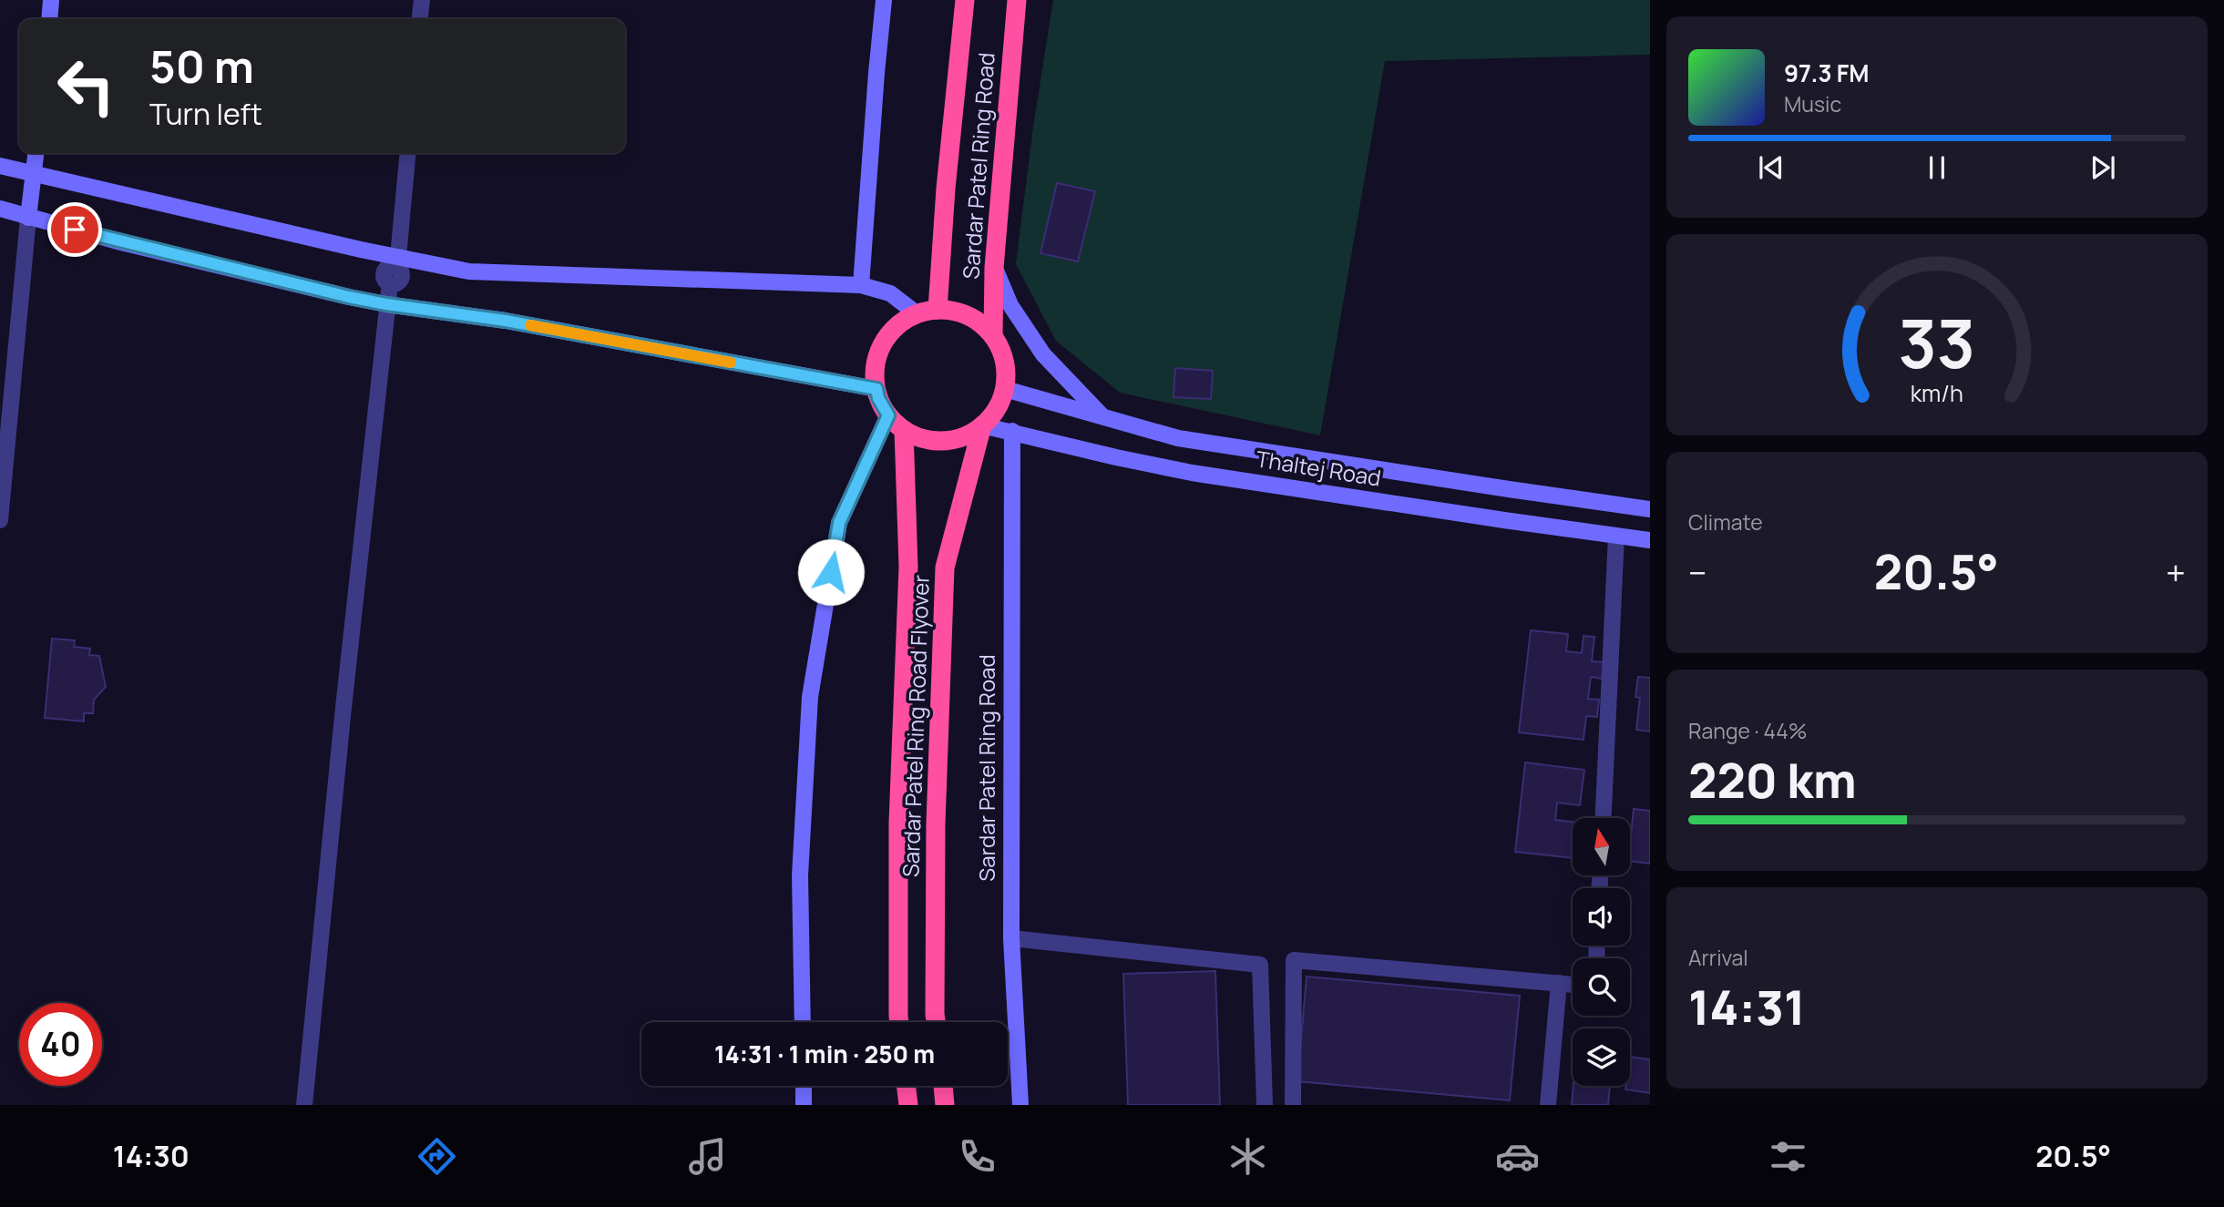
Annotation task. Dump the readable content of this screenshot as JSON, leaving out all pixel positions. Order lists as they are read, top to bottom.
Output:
{
  "streets": {
    "highway": ["Sardar Patel Ring Road", "Sardar Patel Ring Road Flyover"],
    "main road": ["Thaltej Road"]
  },
  "crossings": [
    ["Sardar Patel Ring Road", "Thaltej Road"],
    ["Sardar Patel Ring Road", "Sardar Patel Ring Road Flyover"],
    ["Thaltej Road", "Sardar Patel Ring Road Flyover"]
  ],
  "north": "top",
  "page": {
    "turn": ["50 m", "Turn left"],
    "song": ["97.3 FM", "Music"],
    "tile": [
      "Climate",
      ["Range · 44%", "220 km"],
      ["Arrival", "14:31"]
    ],
    "heat": ["−", "20.5°", "+"],
    "limit": "40",
    "trip": "14:31 · 1 min · 250 m",
    "tabs": ["14:30", "20.5°"],
    "gauge": ["33", "km/h"]
  }
}
